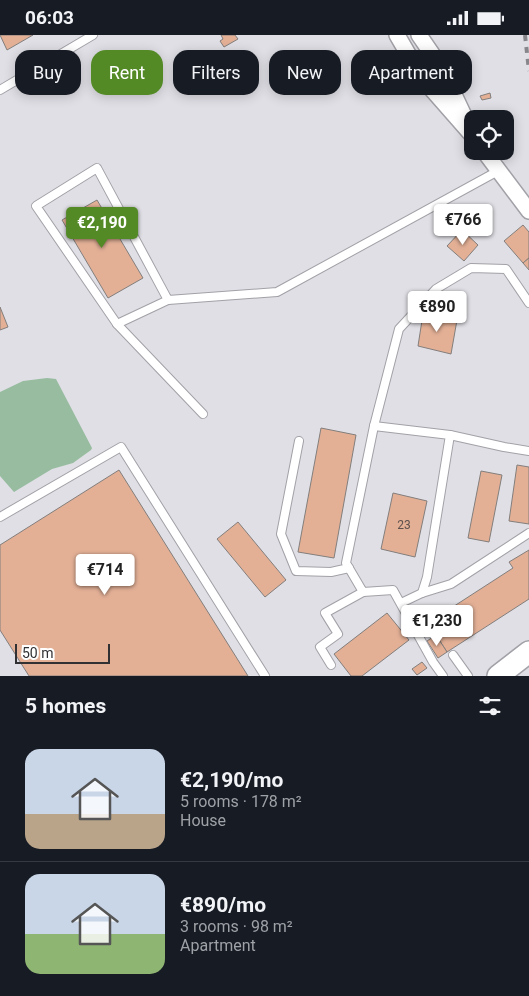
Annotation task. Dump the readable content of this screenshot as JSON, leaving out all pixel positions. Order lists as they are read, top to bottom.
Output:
{
  "house_numbers": ["23"],
  "scale_bar": "50 m",
  "page": {
    "status": "06:03",
    "chip": [
      "Buy",
      "Rent",
      "Filters",
      "New",
      "Apartment"
    ],
    "price": [
      "€766",
      "€2,190",
      "€890",
      "€714",
      "€1,230"
    ],
    "scale": "50 m",
    "heading": "5 homes",
    "list": [
      {
        "name": "€2,190/mo",
        "note": "5 rooms · 178 m² · House"
      },
      {
        "name": "€890/mo",
        "note": "3 rooms · 98 m² · Apartment"
      }
    ]
  }
}
